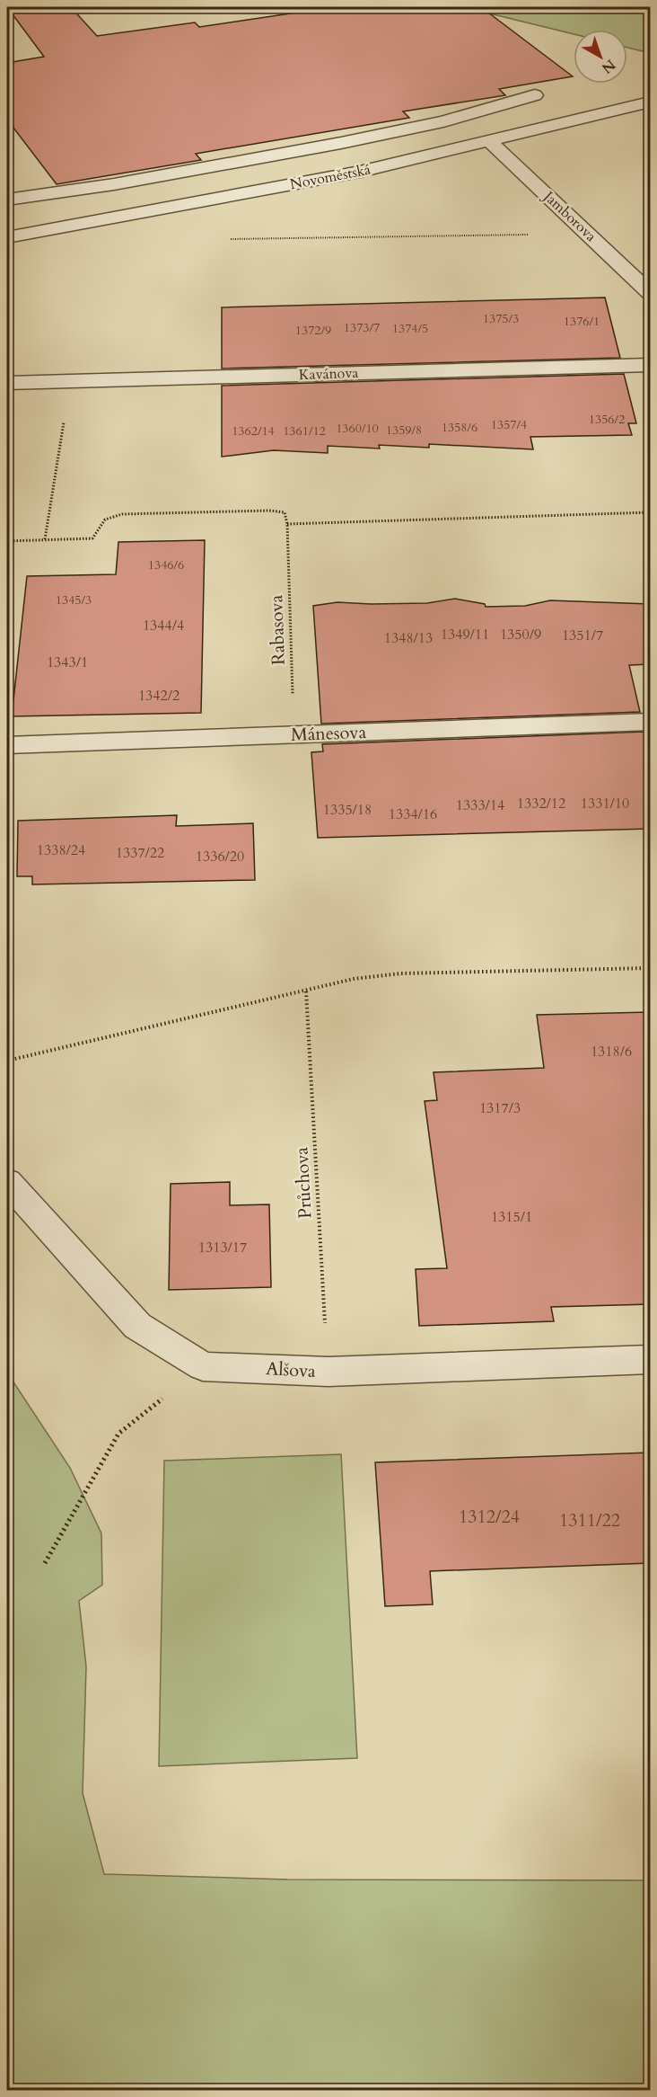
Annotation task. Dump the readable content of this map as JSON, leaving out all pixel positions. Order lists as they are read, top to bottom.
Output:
{
  "streets": {
    "street": [
      "Novoměstská",
      "Jamborova",
      "Kavánova",
      "Mánesova",
      "Alšova"
    ],
    "path": ["Rabasova", "Průchova"]
  },
  "crossings": [
    ["Novoměstská", "Jamborova"],
    ["Rabasova", "Mánesova"],
    ["Průchova", "Alšova"]
  ],
  "house_numbers": [
    "1375/3",
    "1376/1",
    "1373/7",
    "1374/5",
    "1372/9",
    "1356/2",
    "1357/4",
    "1358/6",
    "1360/10",
    "1359/8",
    "1362/14",
    "1361/12",
    "1346/6",
    "1345/3",
    "1344/4",
    "1349/11",
    "1350/9",
    "1351/7",
    "1348/13",
    "1343/1",
    "1342/2",
    "1332/12",
    "1331/10",
    "1333/14",
    "1335/18",
    "1334/16",
    "1338/24",
    "1337/22",
    "1336/20",
    "1318/6",
    "1317/3",
    "1315/1",
    "1313/17",
    "1312/24",
    "1311/22"
  ],
  "north": "bottom right"
}
